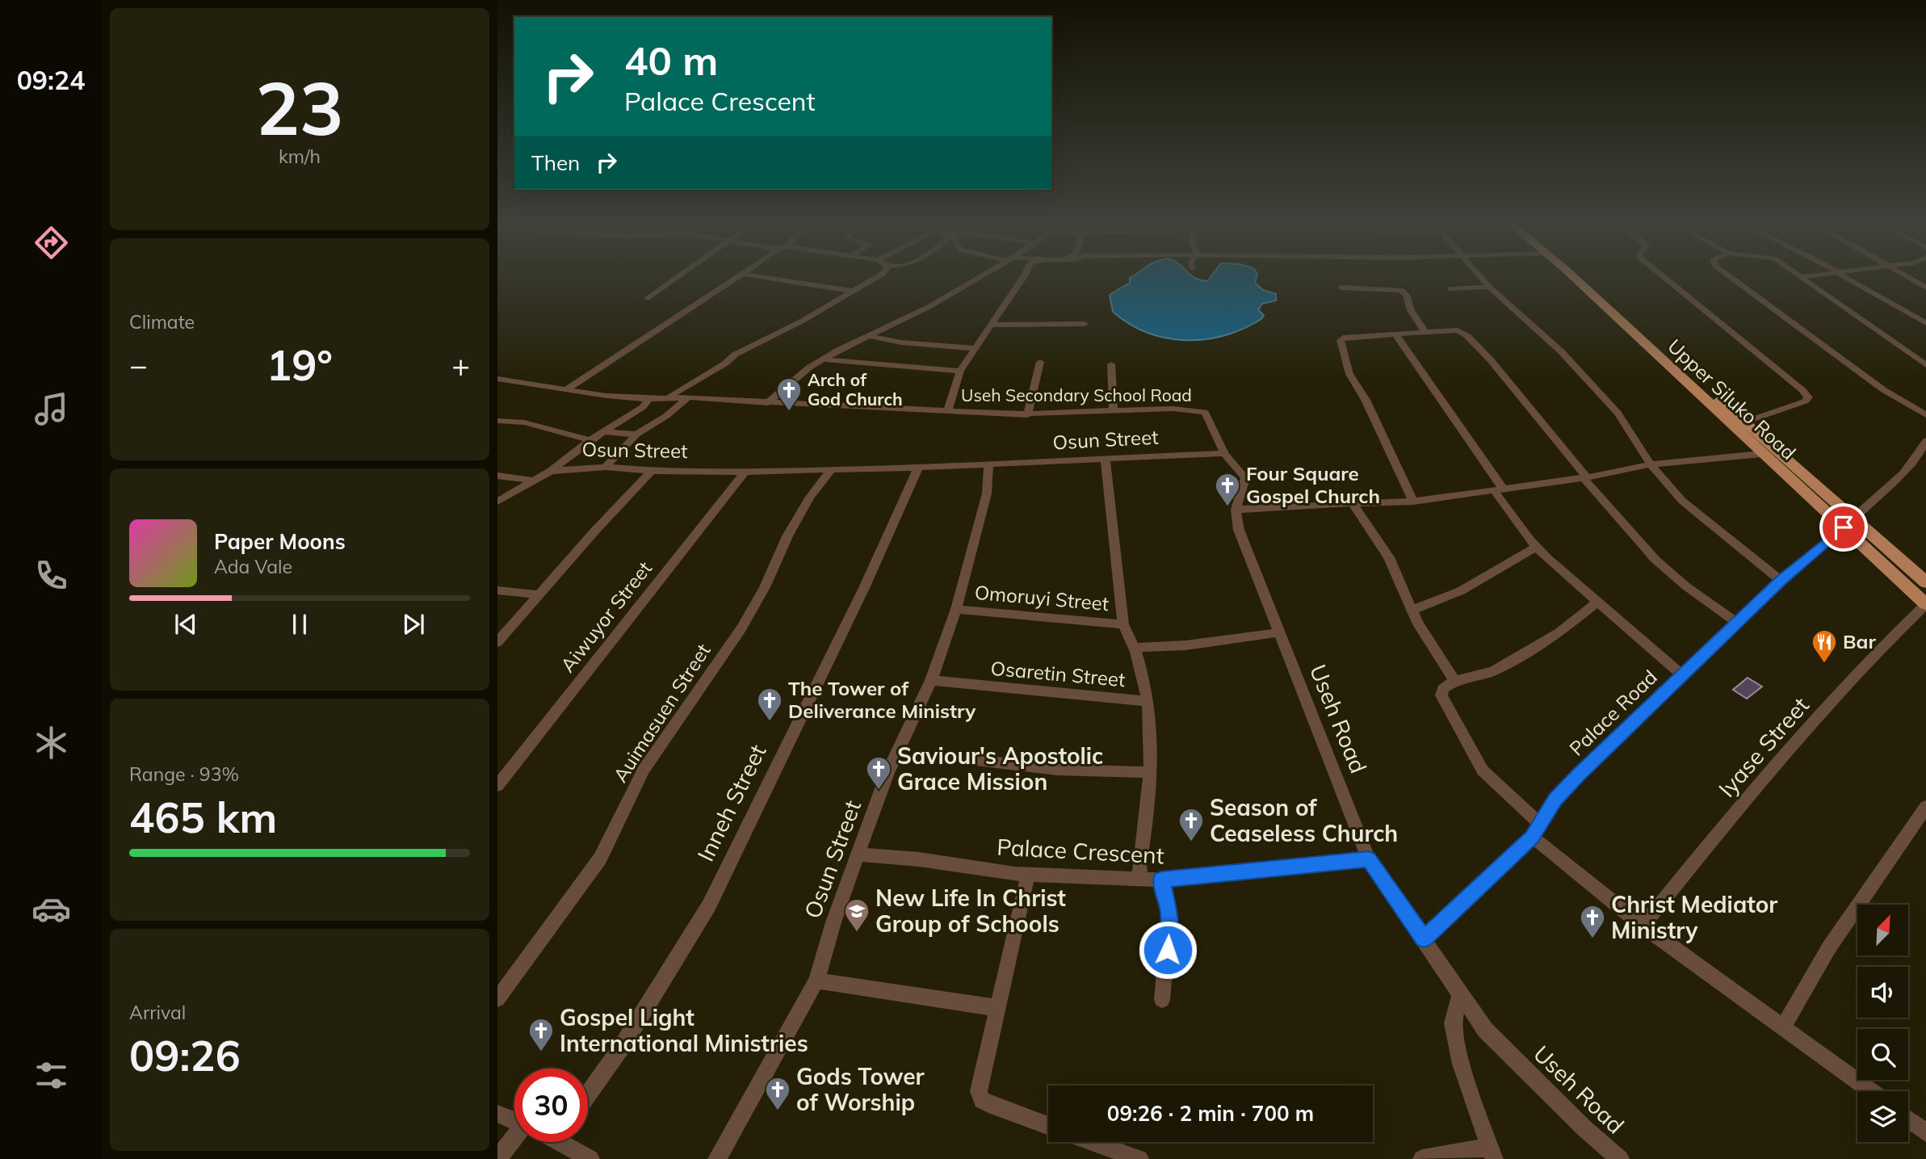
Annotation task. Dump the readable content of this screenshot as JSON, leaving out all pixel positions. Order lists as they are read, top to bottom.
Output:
{
  "streets": {
    "main road": ["Upper Siluko Road"],
    "street": [
      "Useh Secondary School Road",
      "Osun Street",
      "Omoruyi Street",
      "Aiwuyor Street",
      "Osaretin Street",
      "Auimasuen Street",
      "Palace Road",
      "Useh Road",
      "Iyase Street",
      "Inneh Street",
      "Palace Crescent"
    ]
  },
  "crossings": [
    ["Useh Secondary School Road", "Osun Street"],
    ["Useh Secondary School Road", "Useh Road"],
    ["Upper Siluko Road", "Palace Road"],
    ["Upper Siluko Road", "Iyase Street"],
    ["Osun Street", "Omoruyi Street"],
    ["Osun Street", "Aiwuyor Street"],
    ["Osun Street", "Osaretin Street"],
    ["Osun Street", "Auimasuen Street"],
    ["Osun Street", "Useh Road"],
    ["Osun Street", "Inneh Street"],
    ["Osun Street", "Palace Crescent"],
    ["Palace Road", "Useh Road"],
    ["Useh Road", "Palace Crescent"]
  ],
  "places": {
    "church": [
      "Arch of God Church",
      "Four Square Gospel Church",
      "The Tower of Deliverance Ministry",
      "Saviour's Apostolic Grace Mission",
      "Season of Ceaseless Church",
      "Christ Mediator Ministry",
      "Gospel Light International Ministries",
      "Gods Tower of Worship"
    ],
    "restaurant": ["Bar"],
    "school or university": ["New Life In Christ Group of Schools"]
  },
  "north": "top right",
  "page": {
    "tabs": "09:24",
    "tile": [
      ["23", "km/h"],
      "Climate",
      ["Range · 93%", "465 km"],
      ["Arrival", "09:26"]
    ],
    "turn": ["40 m", "Palace Crescent"],
    "then": "Then",
    "heat": ["−", "19°", "+"],
    "song": ["Paper Moons", "Ada Vale"],
    "limit": "30",
    "trip": "09:26 · 2 min · 700 m"
  }
}
